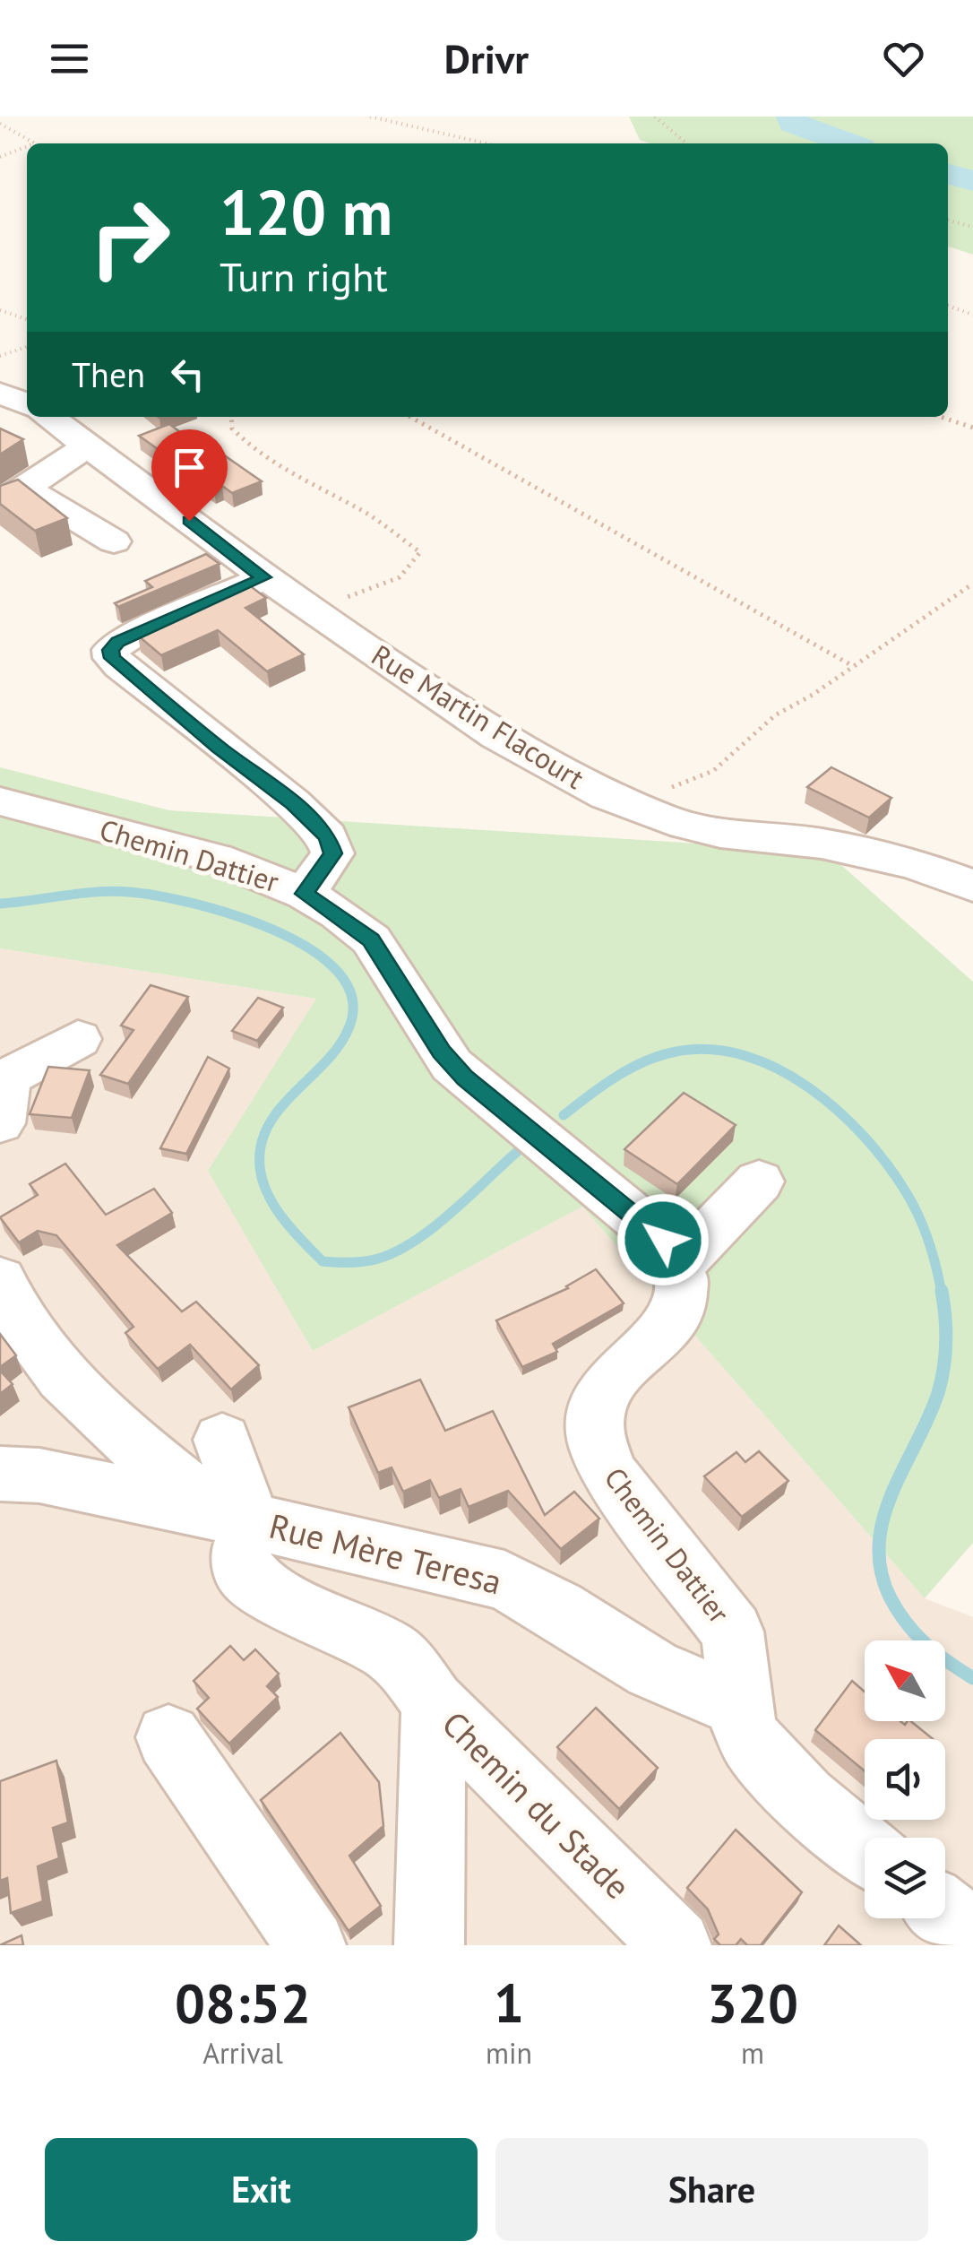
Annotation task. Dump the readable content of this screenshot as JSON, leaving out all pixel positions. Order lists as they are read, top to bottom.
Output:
{
  "streets": {
    "street": [
      "Rue Martin Flacourt",
      "Chemin Dattier",
      "Rue Mère Teresa",
      "Chemin du Stade"
    ]
  },
  "crossings": [
    ["Chemin Dattier", "Rue Mère Teresa"],
    ["Rue Mère Teresa", "Chemin du Stade"]
  ],
  "north": "top left",
  "page": {
    "header": "Drivr",
    "turn": ["120 m", "Turn right"],
    "then": "Then",
    "eta": [
      "08:52",
      "Arrival",
      "1",
      "min",
      "320",
      "m"
    ],
    "buttons": ["Exit", "Share"]
  }
}
